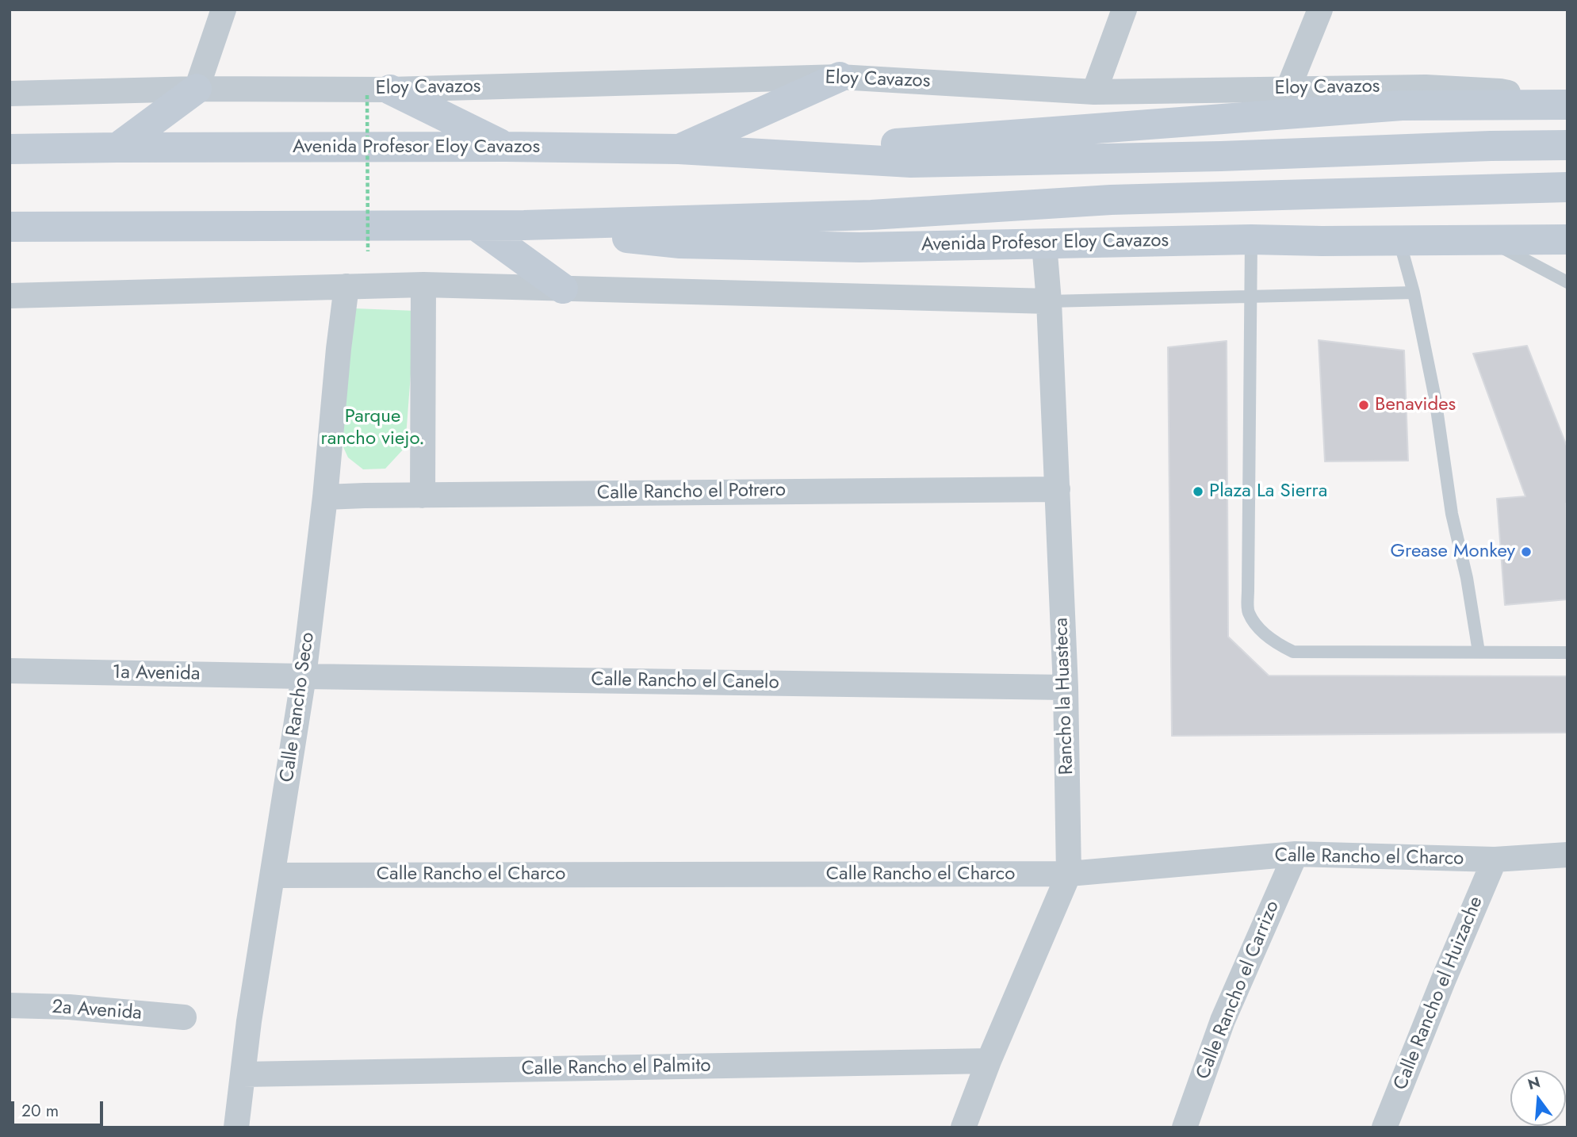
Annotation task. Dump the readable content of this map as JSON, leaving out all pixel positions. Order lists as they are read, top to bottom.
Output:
{
  "streets": {
    "main road": ["Avenida Profesor Eloy Cavazos"],
    "street": [
      "Eloy Cavazos",
      "Calle Rancho el Potrero",
      "1a Avenida",
      "Calle Rancho el Canelo",
      "Rancho la Huasteca",
      "Calle Rancho Seco",
      "Calle Rancho el Charco",
      "Calle Rancho el Carrizo",
      "Calle Rancho el Huizache",
      "2a Avenida",
      "Calle Rancho el Palmito"
    ]
  },
  "crossings": [
    ["Eloy Cavazos", "Avenida Profesor Eloy Cavazos"],
    ["Avenida Profesor Eloy Cavazos", "Rancho la Huasteca"],
    ["Calle Rancho el Potrero", "Rancho la Huasteca"],
    ["Calle Rancho el Potrero", "Calle Rancho Seco"],
    ["1a Avenida", "Calle Rancho el Canelo"],
    ["1a Avenida", "Calle Rancho Seco"],
    ["Calle Rancho el Canelo", "Rancho la Huasteca"],
    ["Calle Rancho el Canelo", "Calle Rancho Seco"],
    ["Rancho la Huasteca", "Calle Rancho el Charco"],
    ["Rancho la Huasteca", "Calle Rancho el Palmito"],
    ["Calle Rancho Seco", "Calle Rancho el Charco"],
    ["Calle Rancho Seco", "Calle Rancho el Palmito"],
    ["Calle Rancho el Charco", "Calle Rancho el Carrizo"],
    ["Calle Rancho el Charco", "Calle Rancho el Huizache"]
  ],
  "parks": ["Parque rancho viejo."],
  "places": ["Benavides", "Plaza La Sierra", "Grease Monkey"],
  "scale_bar": "20 m",
  "north": "top"
}
